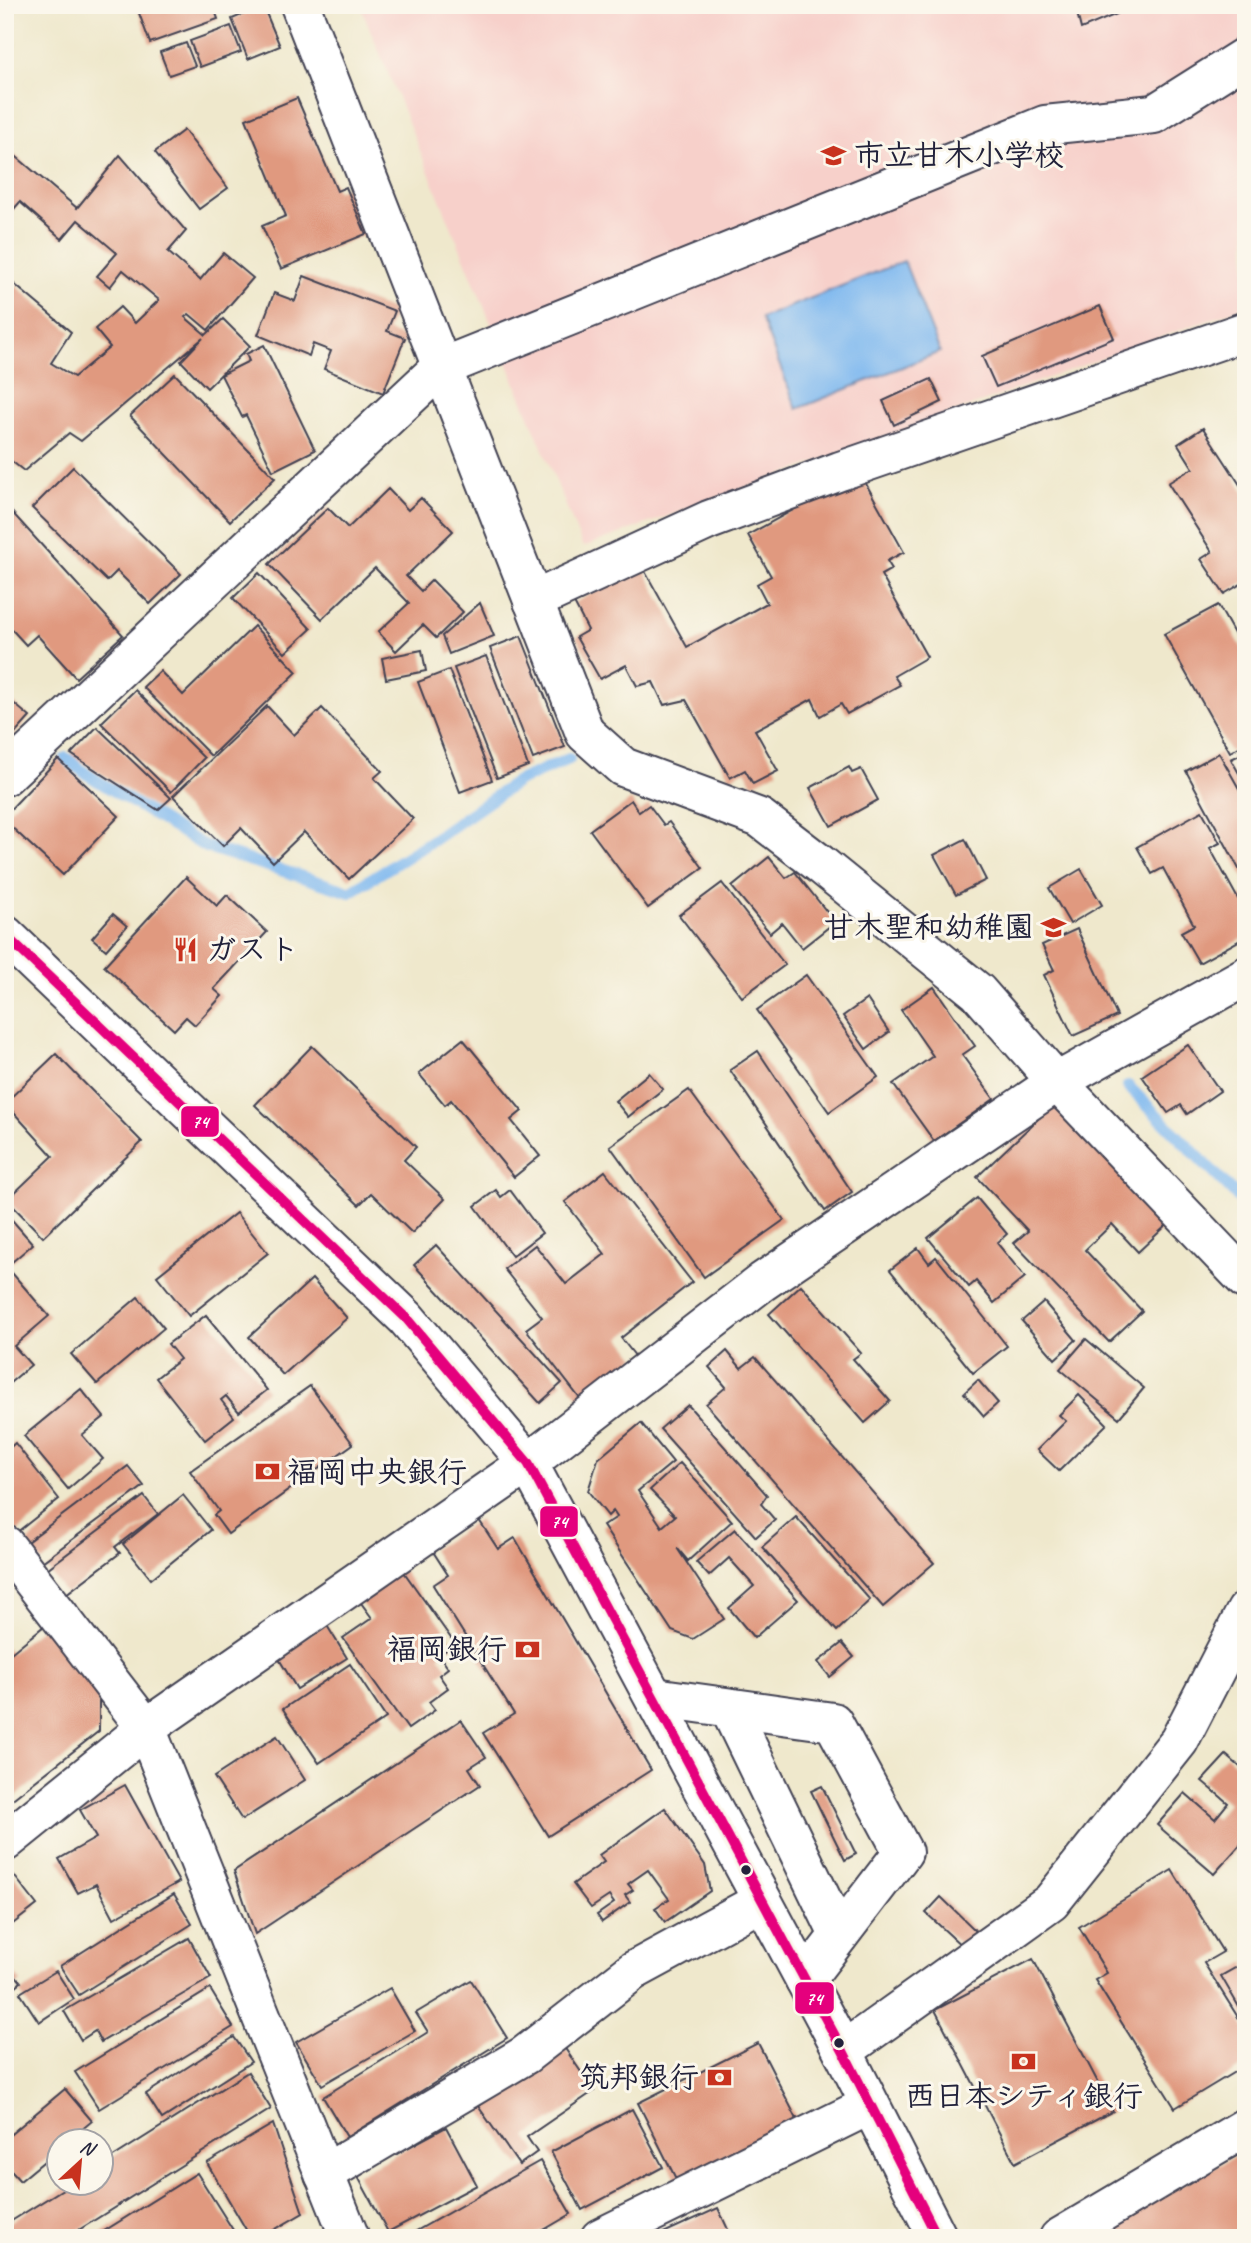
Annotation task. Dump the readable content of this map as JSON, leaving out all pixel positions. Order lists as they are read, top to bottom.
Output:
{
  "places": {
    "school or university": ["市立甘木小学校", "甘木聖和幼稚園"],
    "restaurant": ["ガスト"],
    "bank": [
      "福岡中央銀行",
      "福岡銀行",
      "西日本シティ銀行",
      "筑邦銀行"
    ]
  },
  "lines": ["transit line 74"],
  "north": "top right"
}
